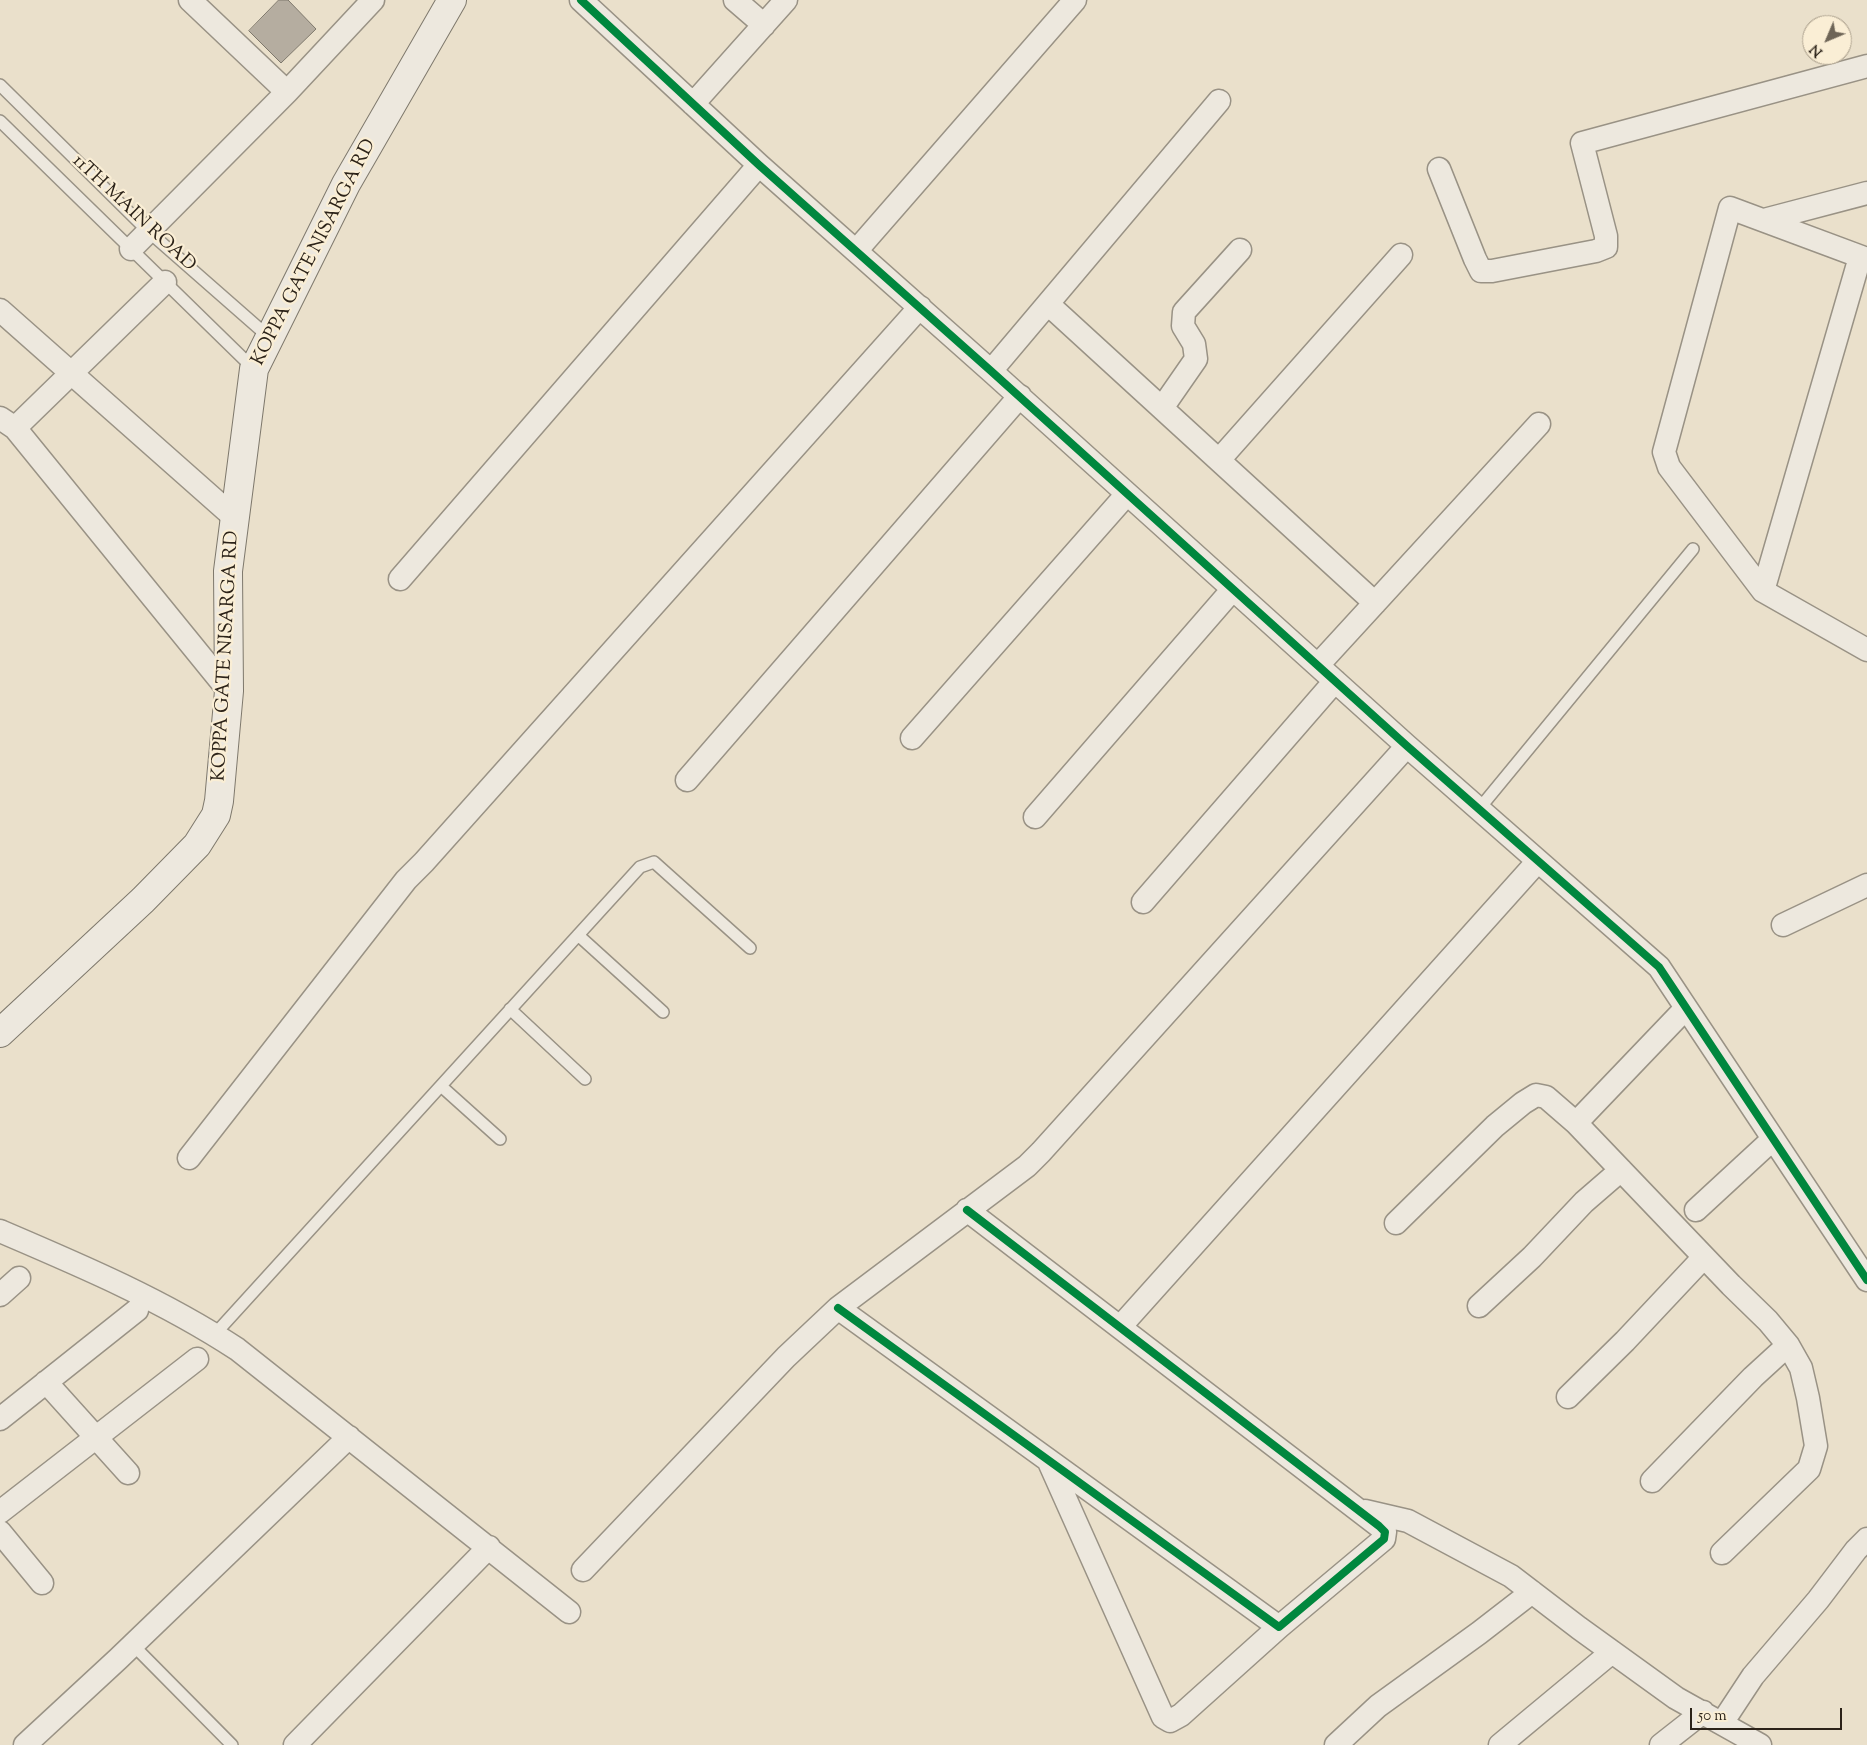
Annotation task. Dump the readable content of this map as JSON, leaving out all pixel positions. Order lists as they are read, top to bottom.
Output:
{
  "streets": {
    "street": ["KOPPA GATE NISARGA RD"],
    "lane": ["11TH MAIN ROAD"]
  },
  "crossings": [
    ["11TH MAIN ROAD", "KOPPA GATE NISARGA RD"]
  ],
  "scale_bar": "50 m",
  "north": "bottom left"
}
